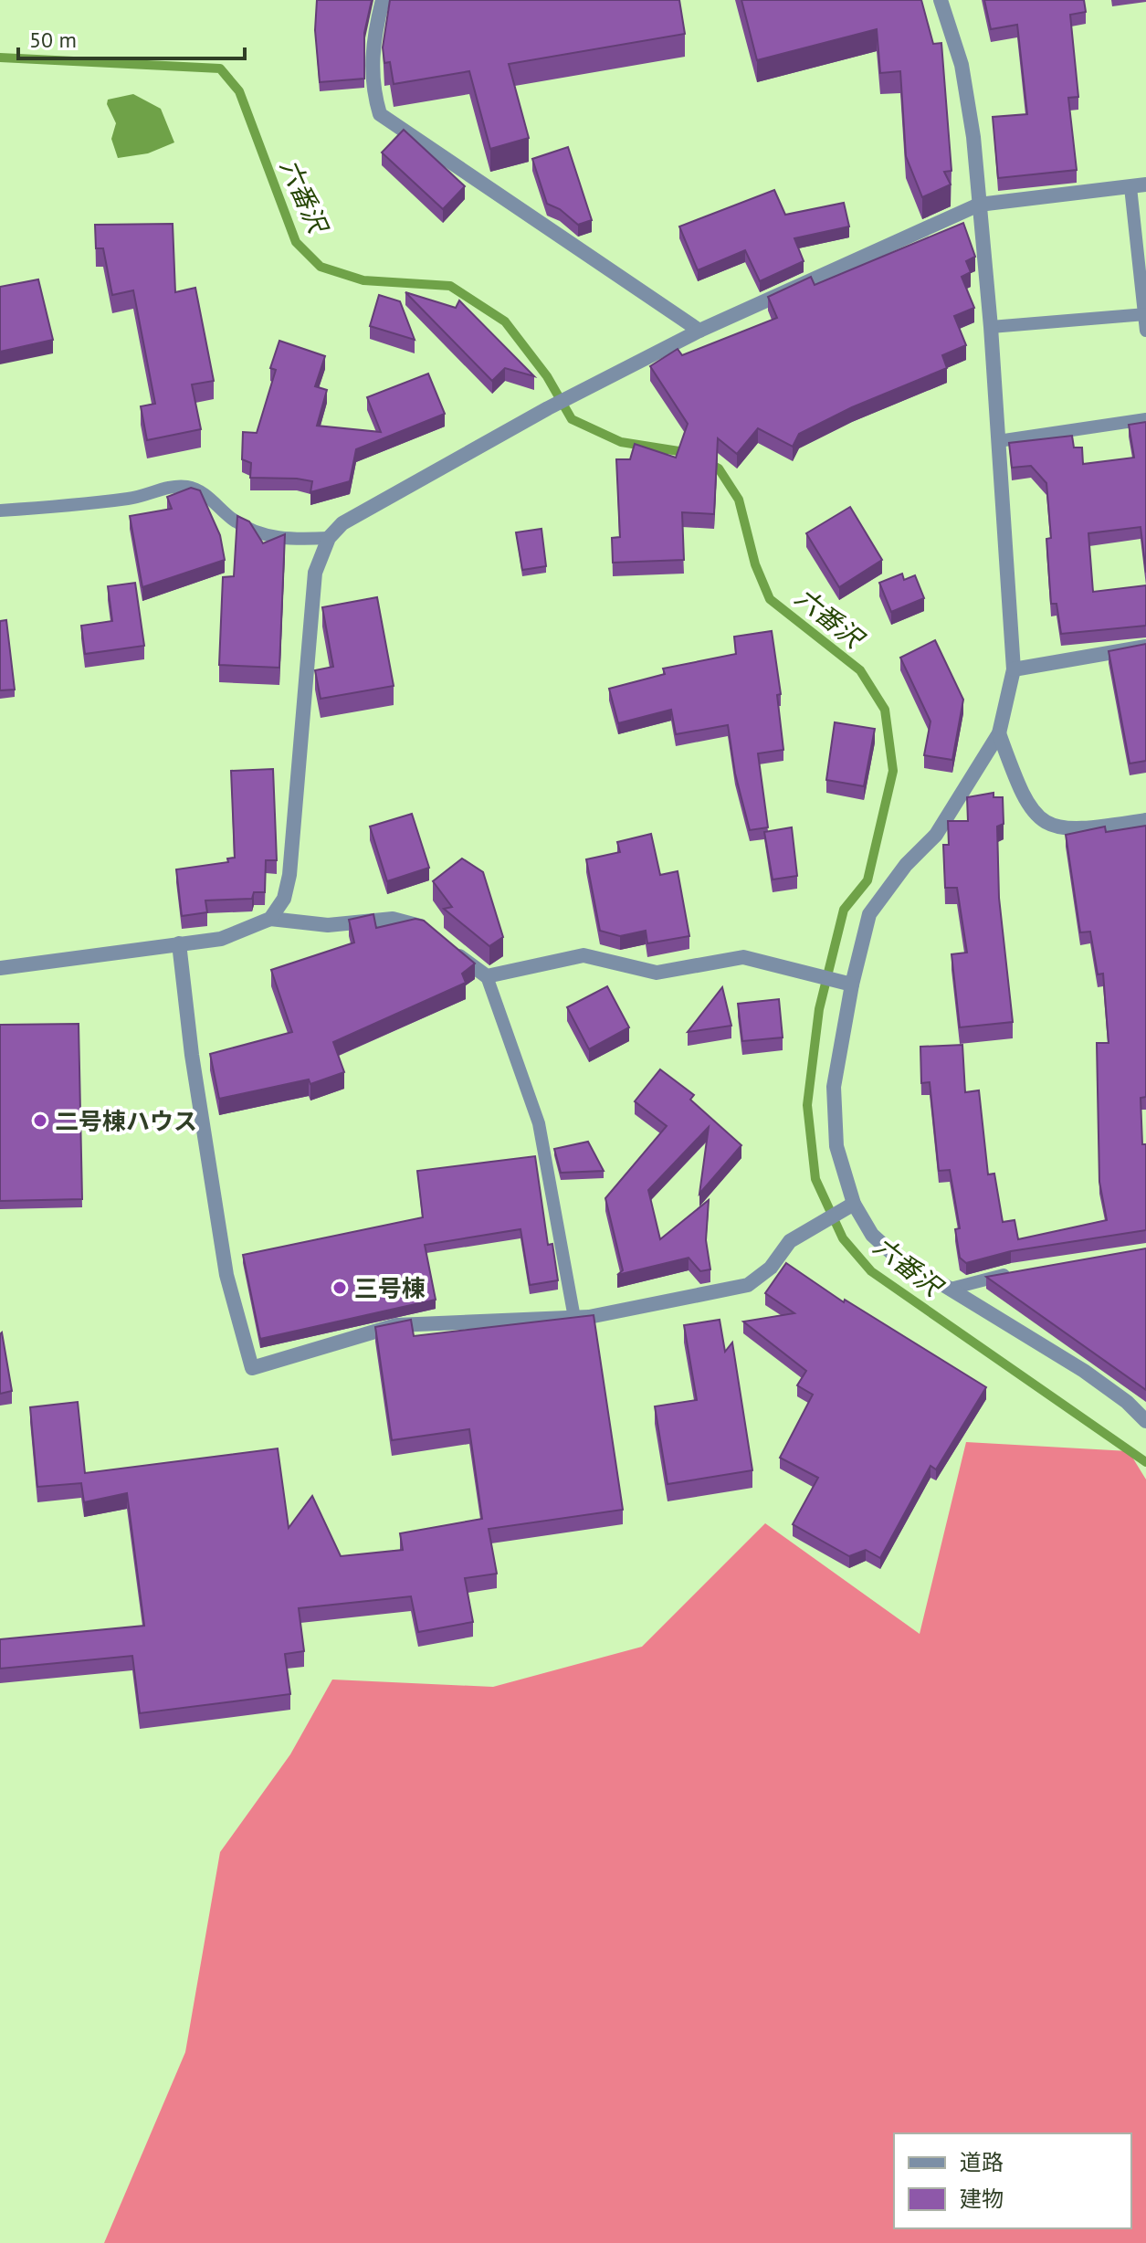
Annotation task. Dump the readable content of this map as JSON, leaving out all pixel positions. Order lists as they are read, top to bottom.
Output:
{
  "water": ["六番沢"],
  "places": ["二号棟ハウス", "三号棟"],
  "legend": ["道路", "建物"],
  "scale_bar": "50 m"
}
